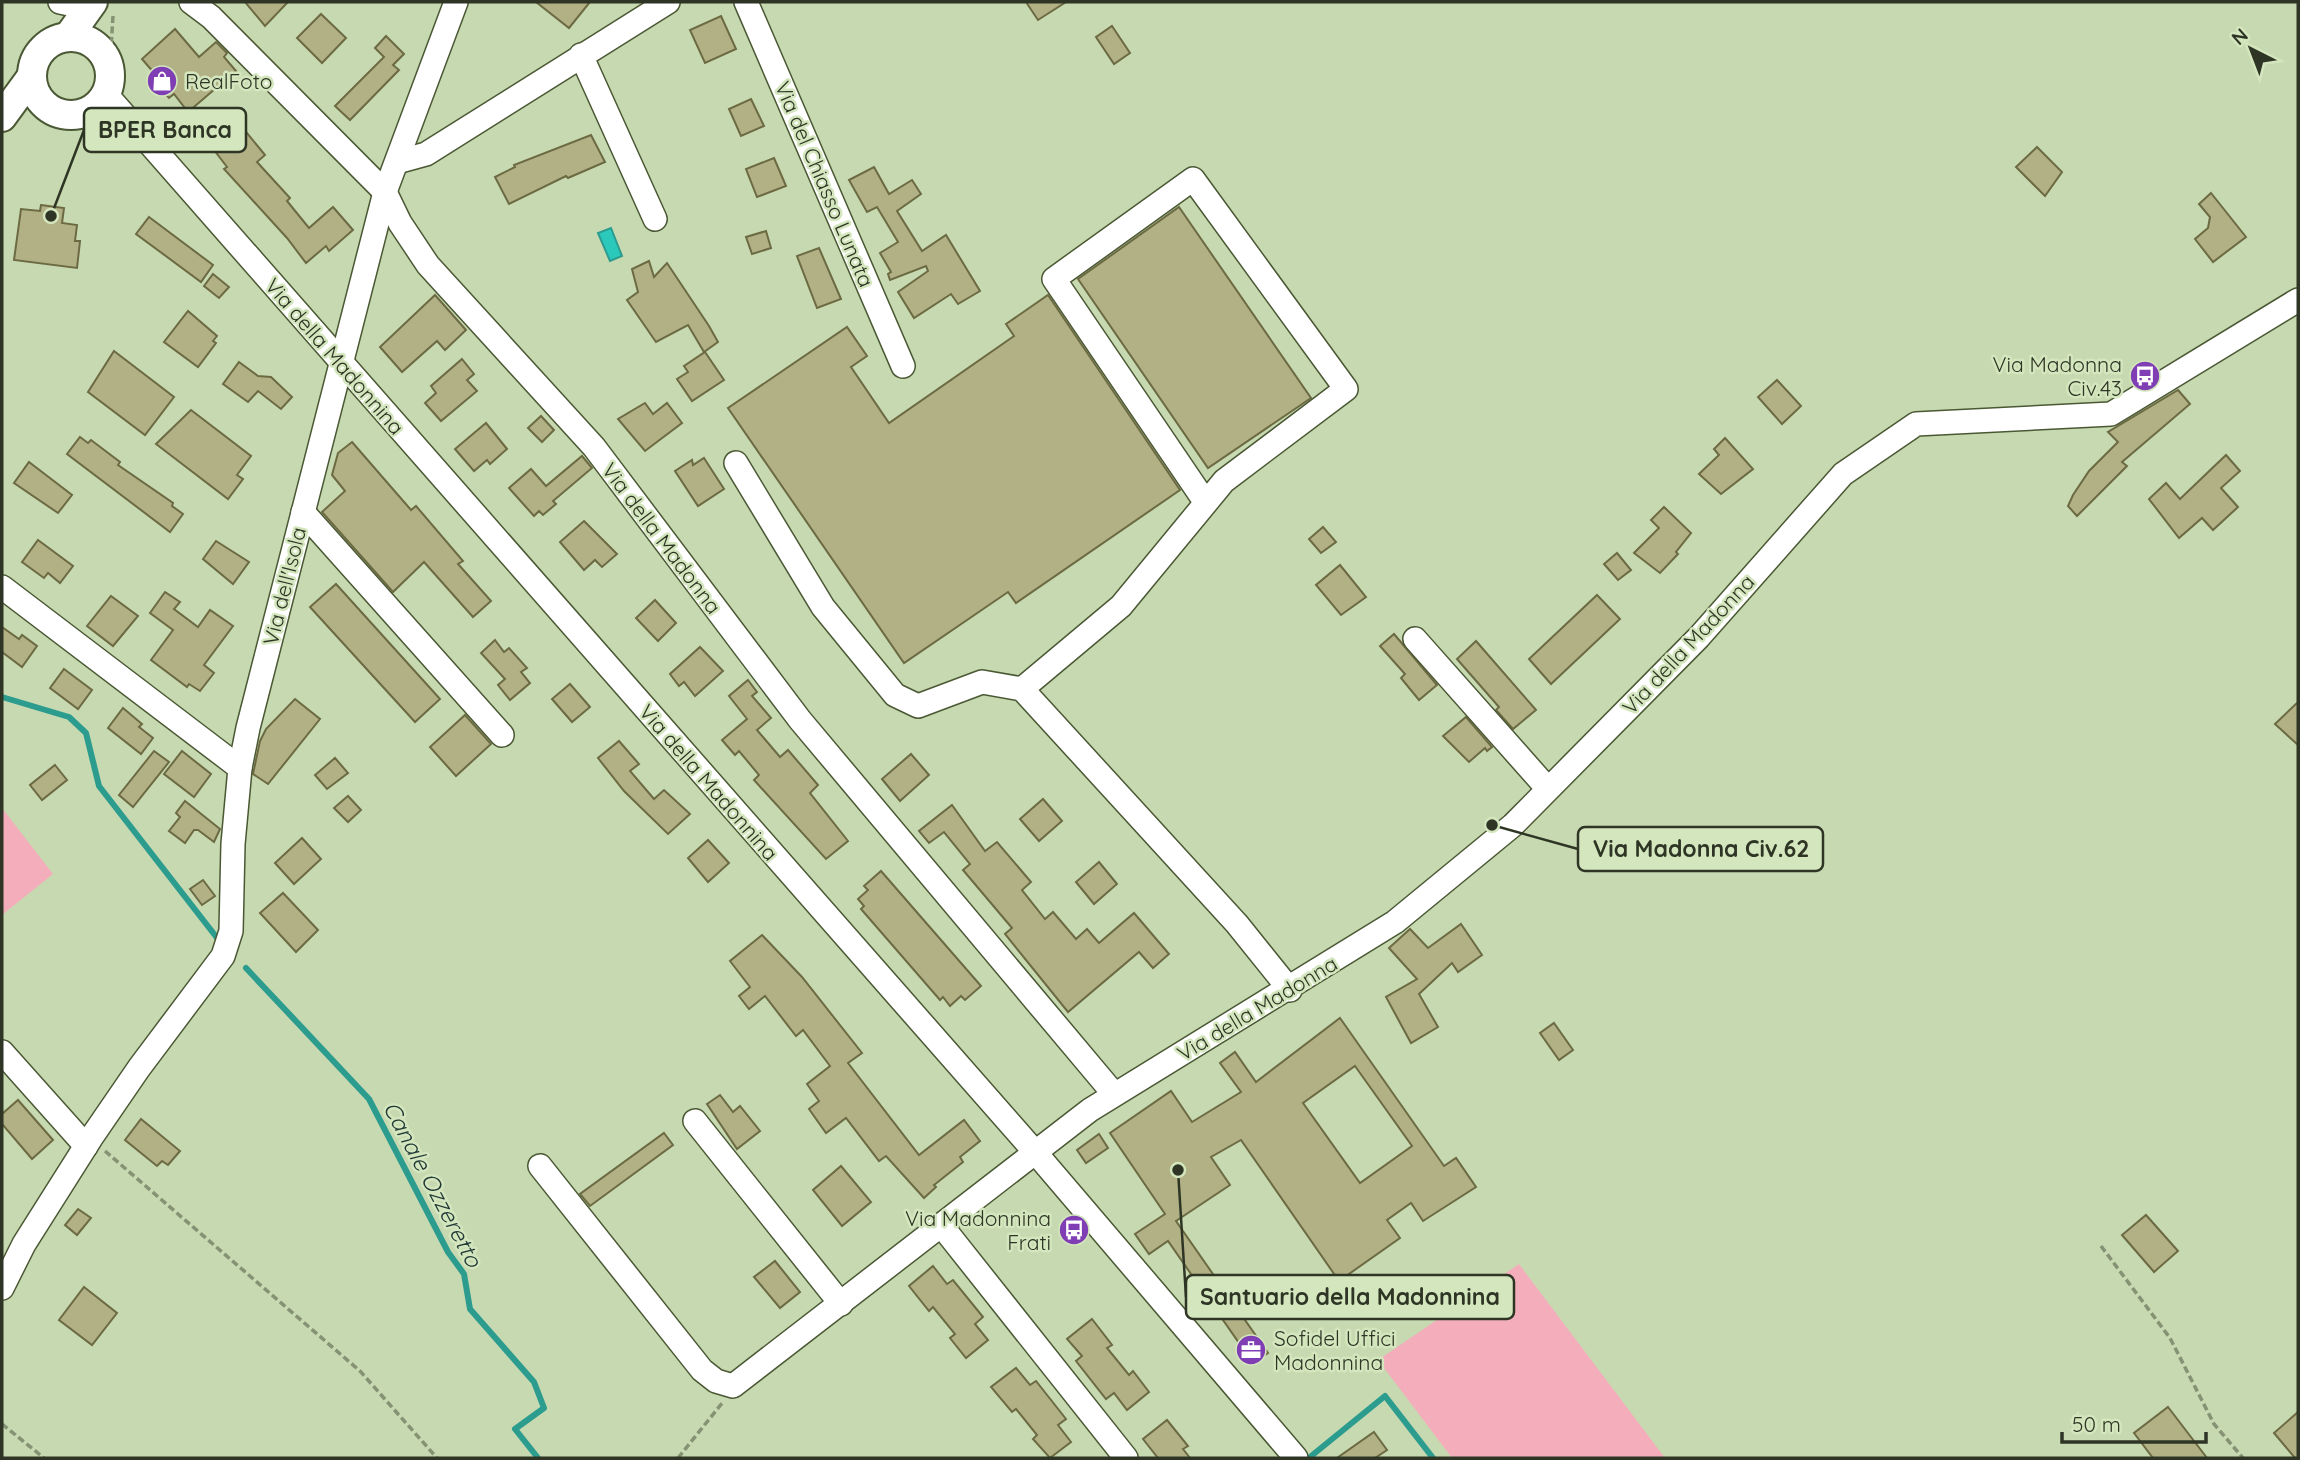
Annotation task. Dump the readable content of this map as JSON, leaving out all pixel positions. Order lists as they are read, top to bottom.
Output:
{
  "streets": {
    "street": [
      "Via del Chiasso Lunata",
      "Via della Madonnina",
      "Via della Madonna",
      "Via dell'Isola"
    ]
  },
  "crossings": [
    ["Via della Madonnina", "Via della Madonna"],
    ["Via della Madonnina", "Via dell'Isola"],
    ["Via della Madonna", "Via dell'Isola"]
  ],
  "water": ["Canale Ozzeretto"],
  "places": {
    "shop": ["RealFoto"],
    "other": ["BPER Banca", "Via Madonna Civ.62", "Santuario della Madonnina"],
    "bus stop": ["Via Madonna Civ.43", "Via Madonnina Frati"],
    "office": ["Sofidel Uffici Madonnina"]
  },
  "scale_bar": "50 m",
  "north": "top left"
}
